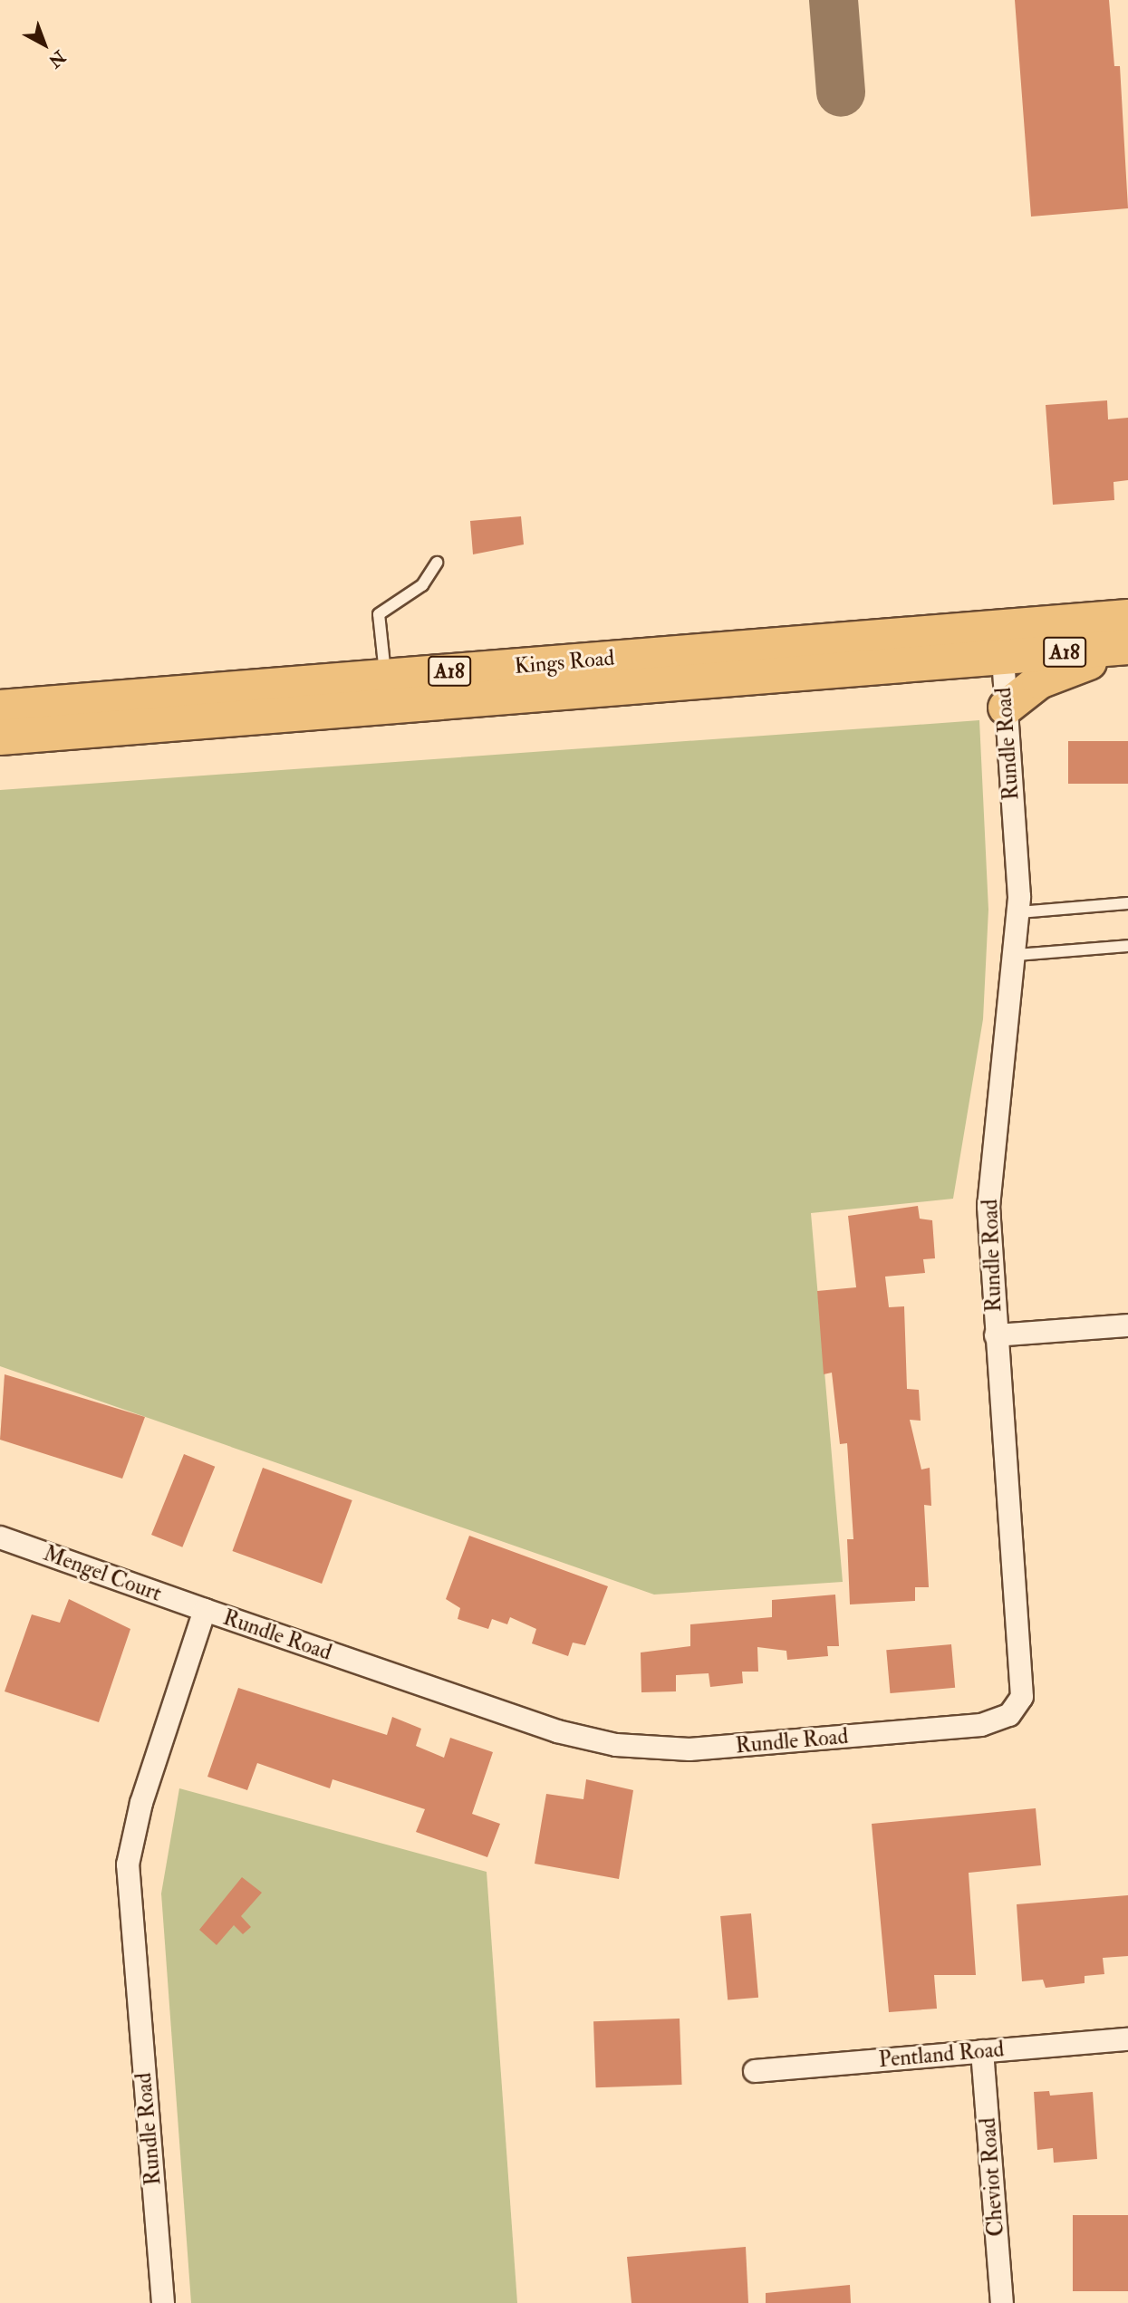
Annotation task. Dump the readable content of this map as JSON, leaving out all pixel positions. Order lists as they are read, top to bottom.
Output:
{
  "streets": {
    "main road": ["A18", "Kings Road"],
    "street": [
      "Rundle Road",
      "Mengel Court",
      "Pentland Road",
      "Cheviot Road"
    ]
  },
  "crossings": [
    ["Kings Road", "Rundle Road"],
    ["Rundle Road", "Mengel Court"],
    ["Pentland Road", "Cheviot Road"]
  ],
  "north": "bottom right"
}
